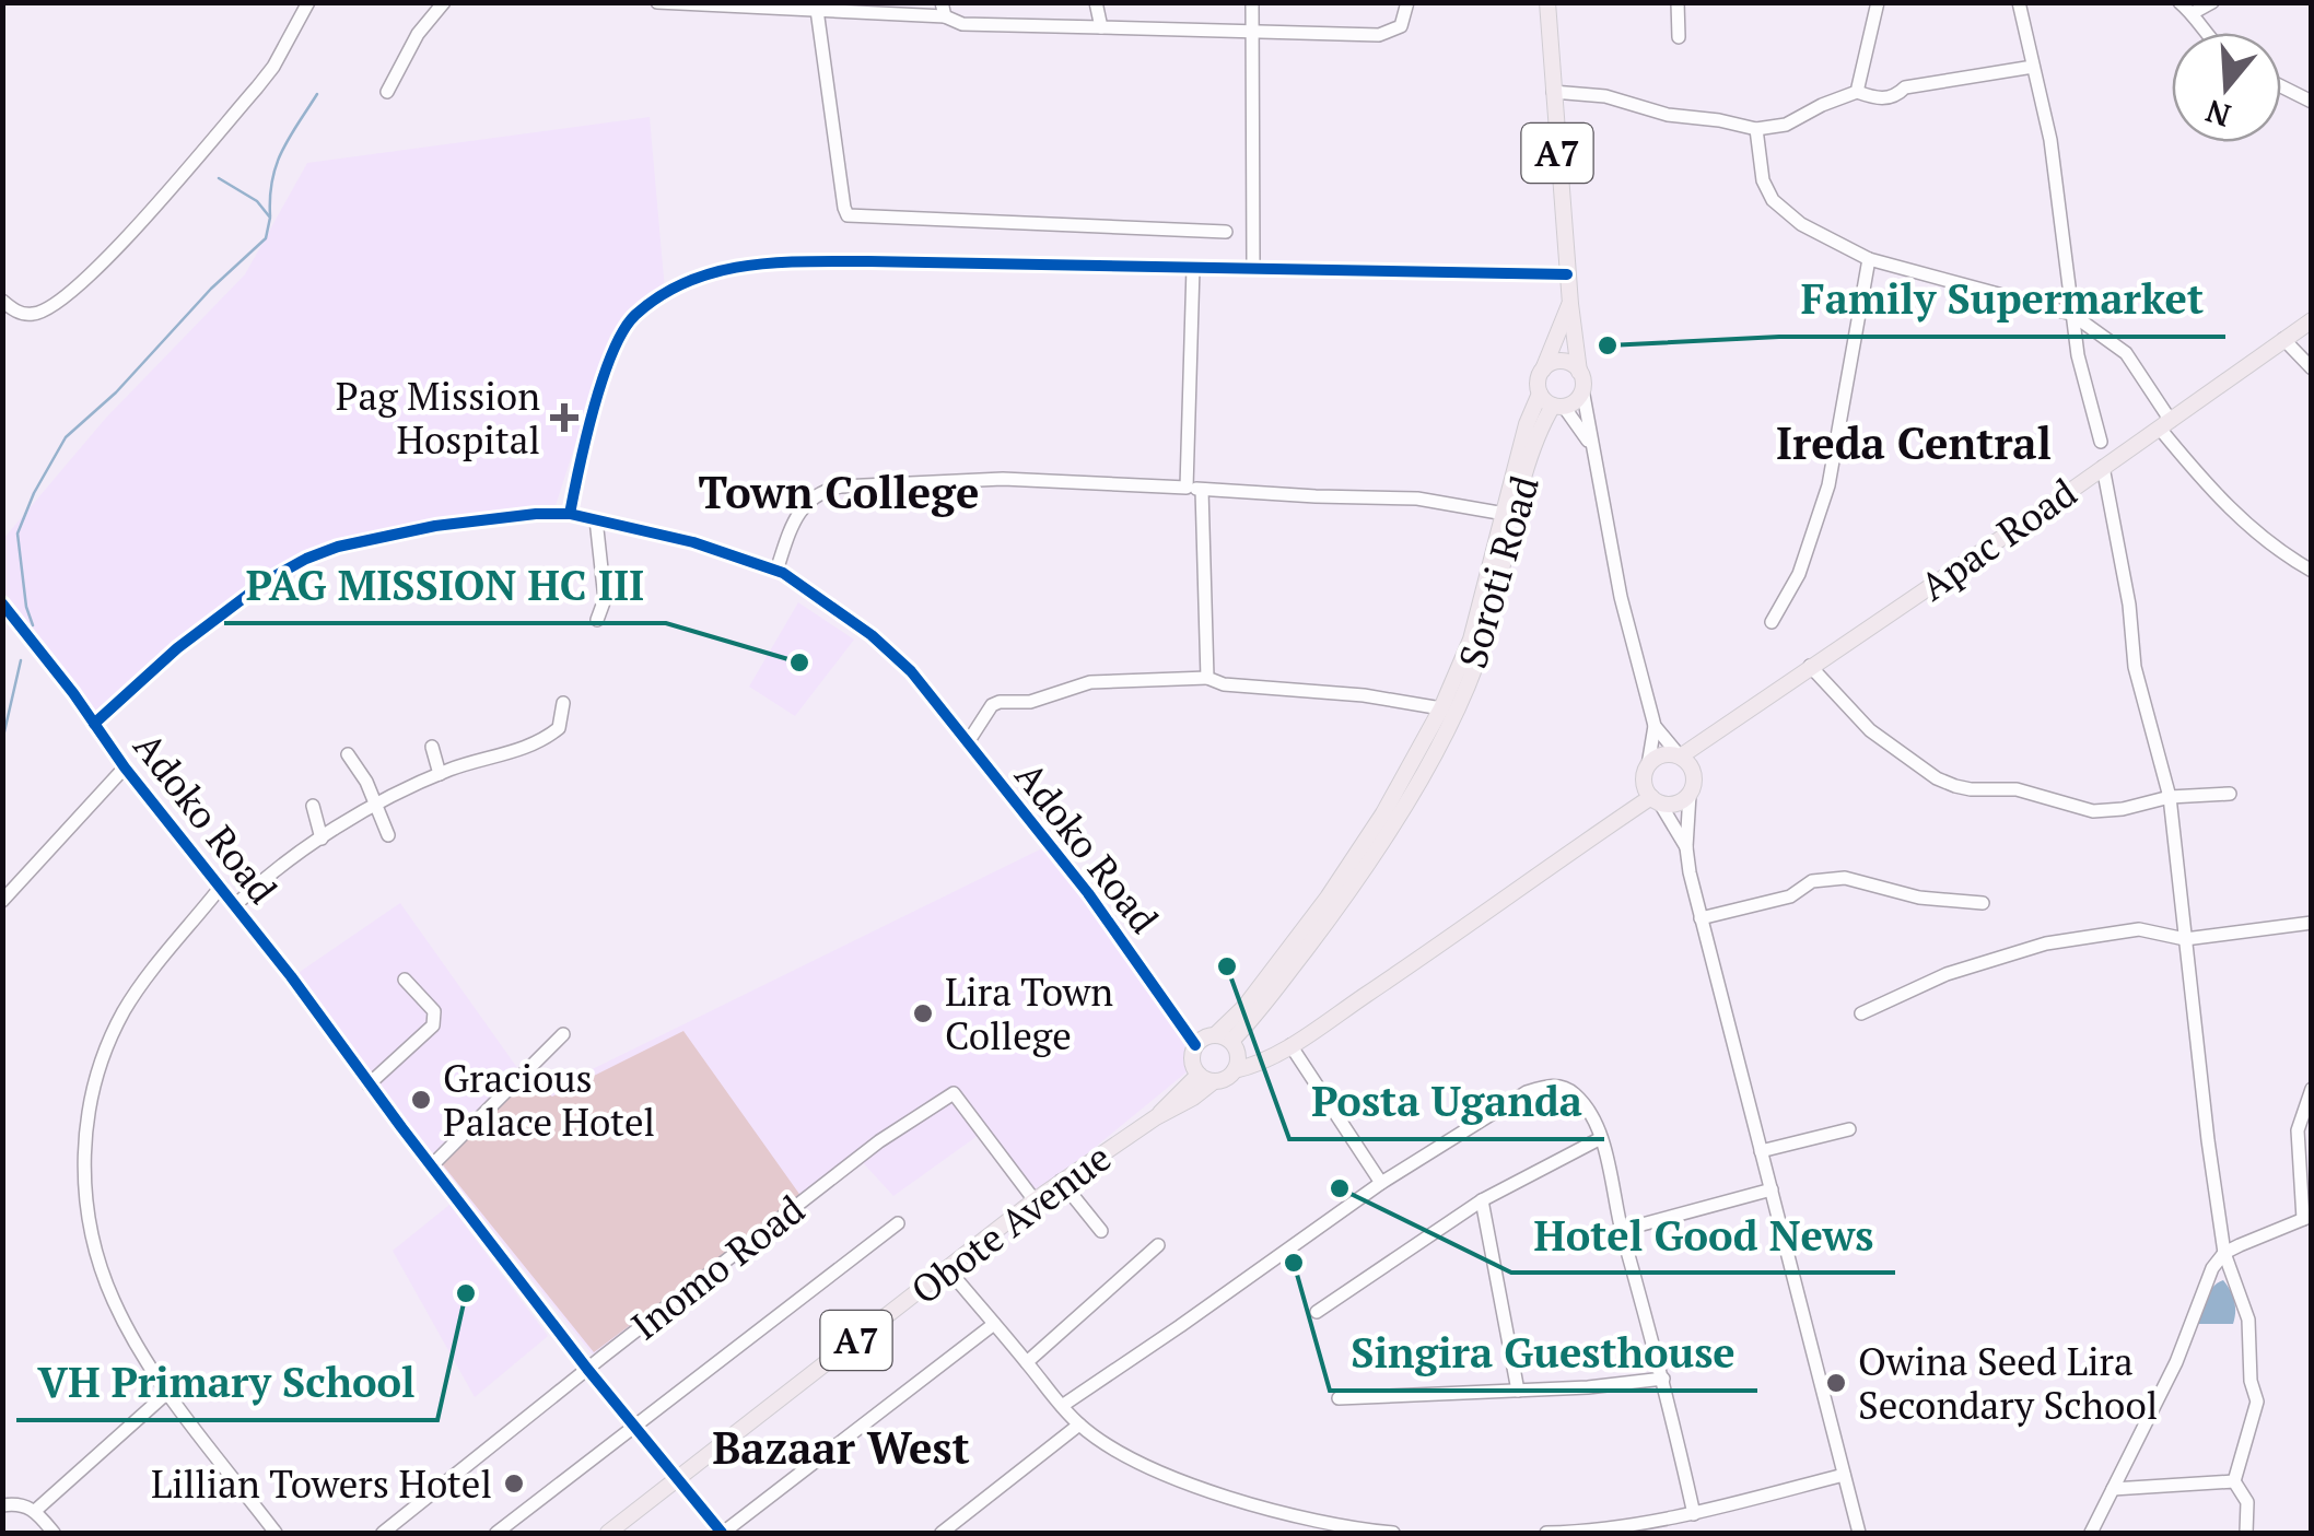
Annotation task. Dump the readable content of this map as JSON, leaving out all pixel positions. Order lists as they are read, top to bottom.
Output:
{
  "streets": {
    "main road": [
      "A7",
      "Apac Road",
      "Soroti Road",
      "Obote Avenue"
    ],
    "street": ["Adoko Road", "Inomo Road"]
  },
  "crossings": [
    ["A7", "Soroti Road"],
    ["A7", "Adoko Road"],
    ["A7", "Obote Avenue"],
    ["Adoko Road", "Obote Avenue"],
    ["Adoko Road", "Inomo Road"],
    ["Obote Avenue", "Inomo Road"]
  ],
  "districts": ["Ireda Central", "Town College", "Bazaar West"],
  "places": {
    "other": [
      "Family Supermarket",
      "PAG MISSION HC III",
      "Posta Uganda",
      "Lira Town College",
      "Gracious Palace Hotel",
      "Hotel Good News",
      "Singira Guesthouse",
      "VH Primary School",
      "Owina Seed Lira Secondary School",
      "Lillian Towers Hotel"
    ],
    "health": ["Pag Mission Hospital"]
  },
  "north": "bottom"
}
